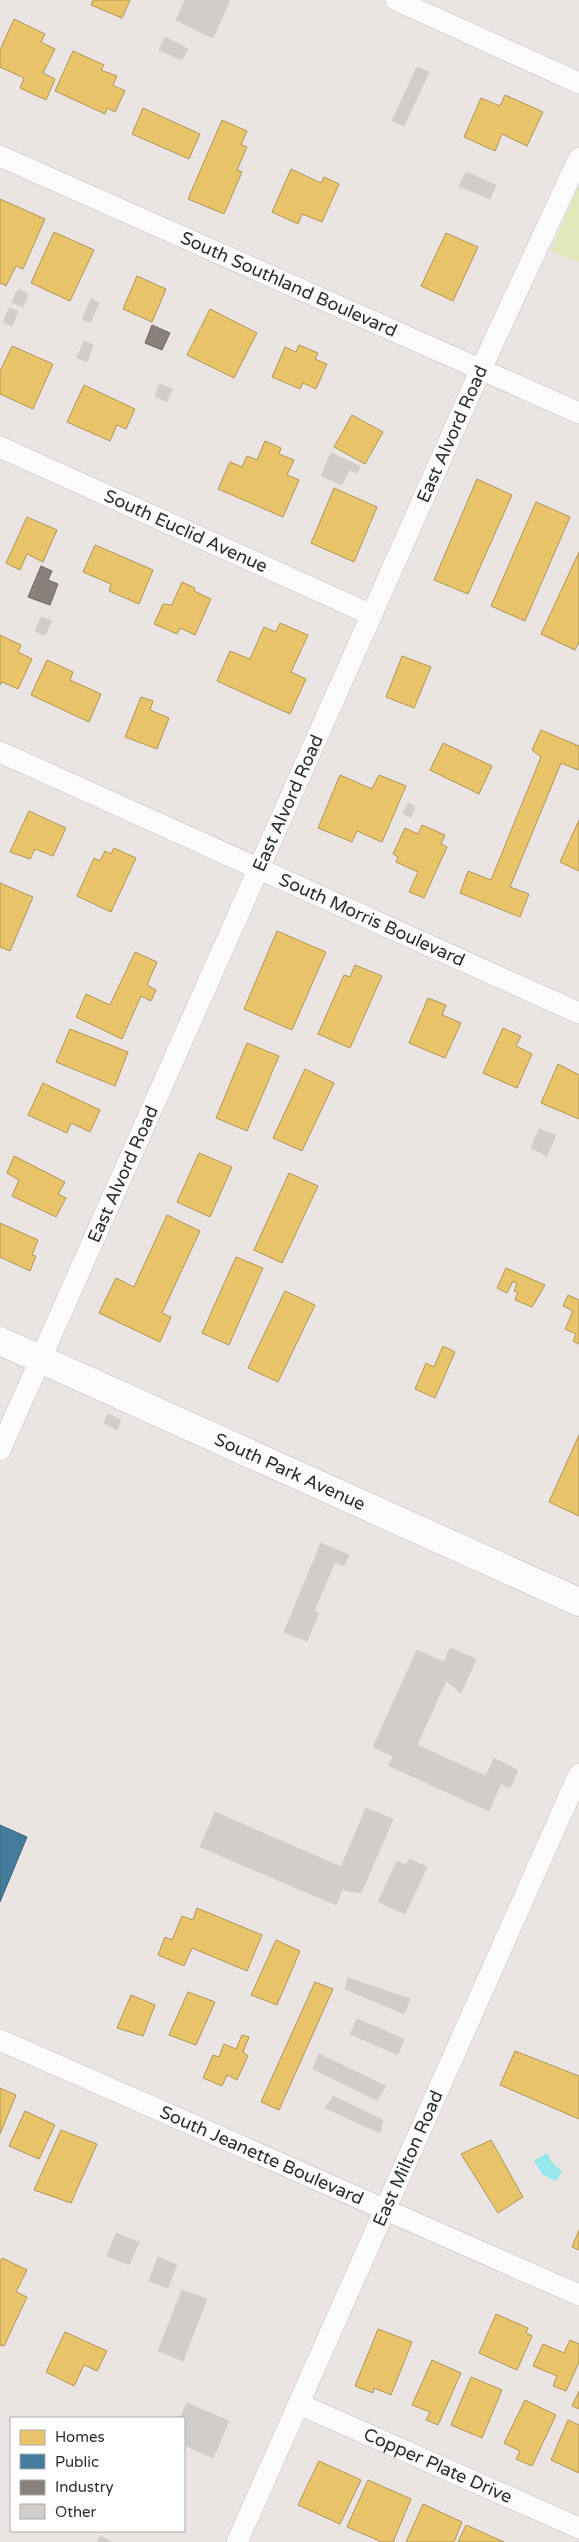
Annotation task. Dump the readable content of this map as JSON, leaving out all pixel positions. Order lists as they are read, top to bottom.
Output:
{
  "streets": {
    "main road": ["South Park Avenue"],
    "street": [
      "South Southland Boulevard",
      "East Alvord Road",
      "South Euclid Avenue",
      "South Morris Boulevard",
      "South Jeanette Boulevard",
      "East Milton Road",
      "Copper Plate Drive"
    ]
  },
  "crossings": [
    ["South Southland Boulevard", "East Alvord Road"],
    ["East Alvord Road", "South Euclid Avenue"],
    ["East Alvord Road", "South Morris Boulevard"],
    ["East Alvord Road", "South Park Avenue"],
    ["South Jeanette Boulevard", "East Milton Road"],
    ["East Milton Road", "Copper Plate Drive"]
  ],
  "legend": [
    "Homes",
    "Public",
    "Industry",
    "Other"
  ]
}
